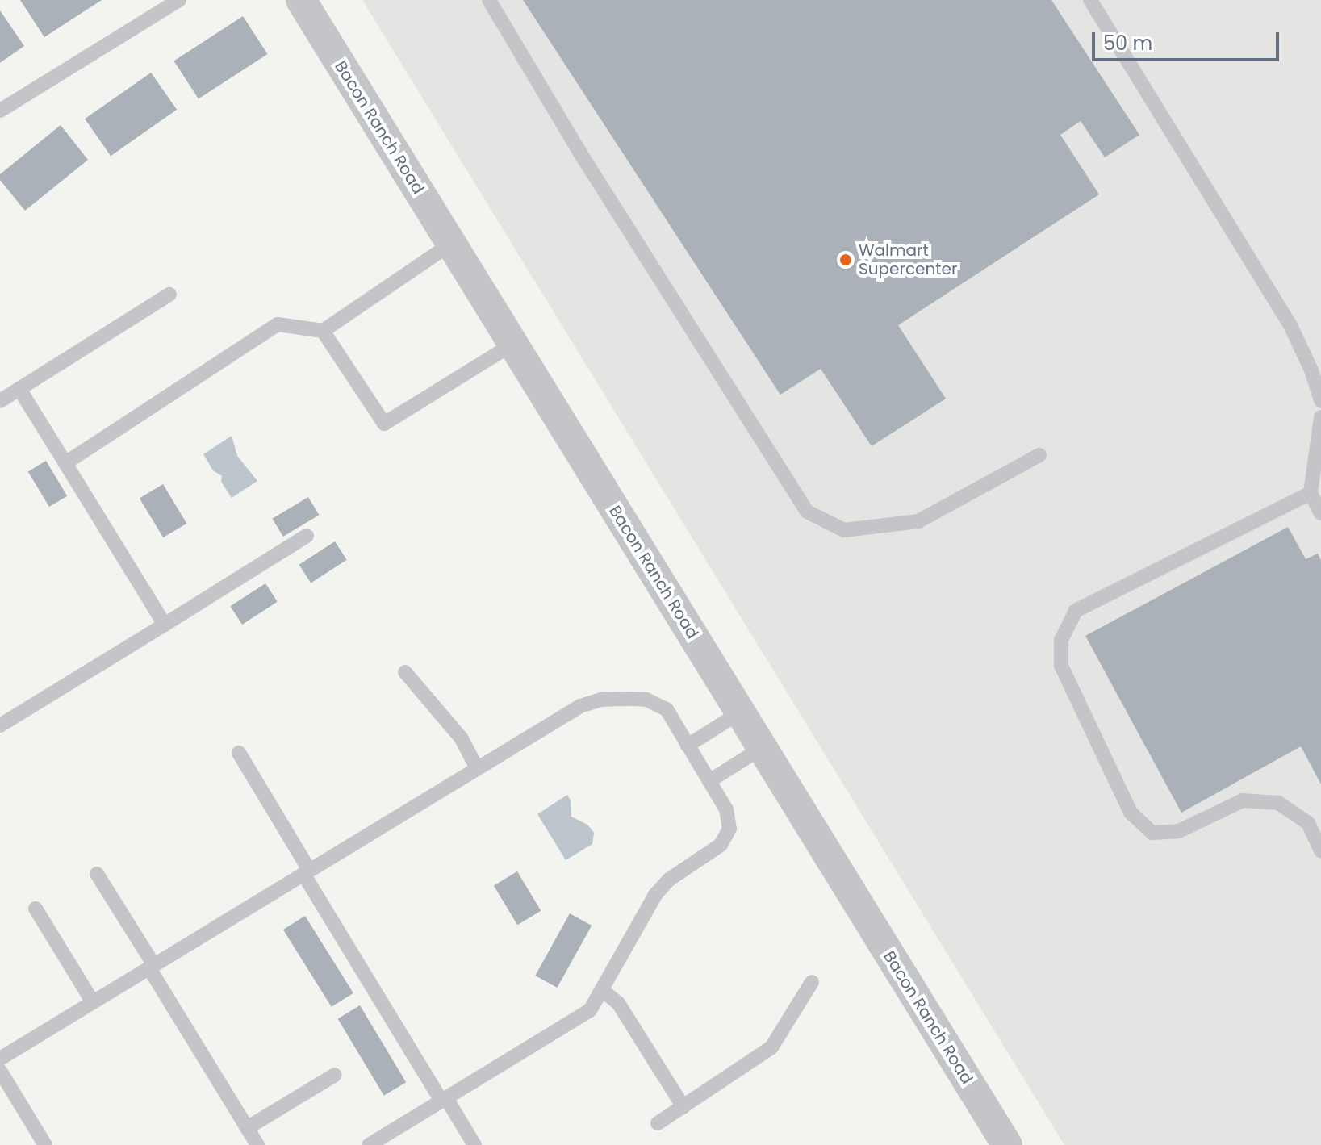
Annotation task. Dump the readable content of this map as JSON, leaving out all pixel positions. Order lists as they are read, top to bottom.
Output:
{
  "streets": {
    "street": ["Bacon Ranch Road"]
  },
  "places": ["Walmart Supercenter"],
  "scale_bar": "50 m"
}
